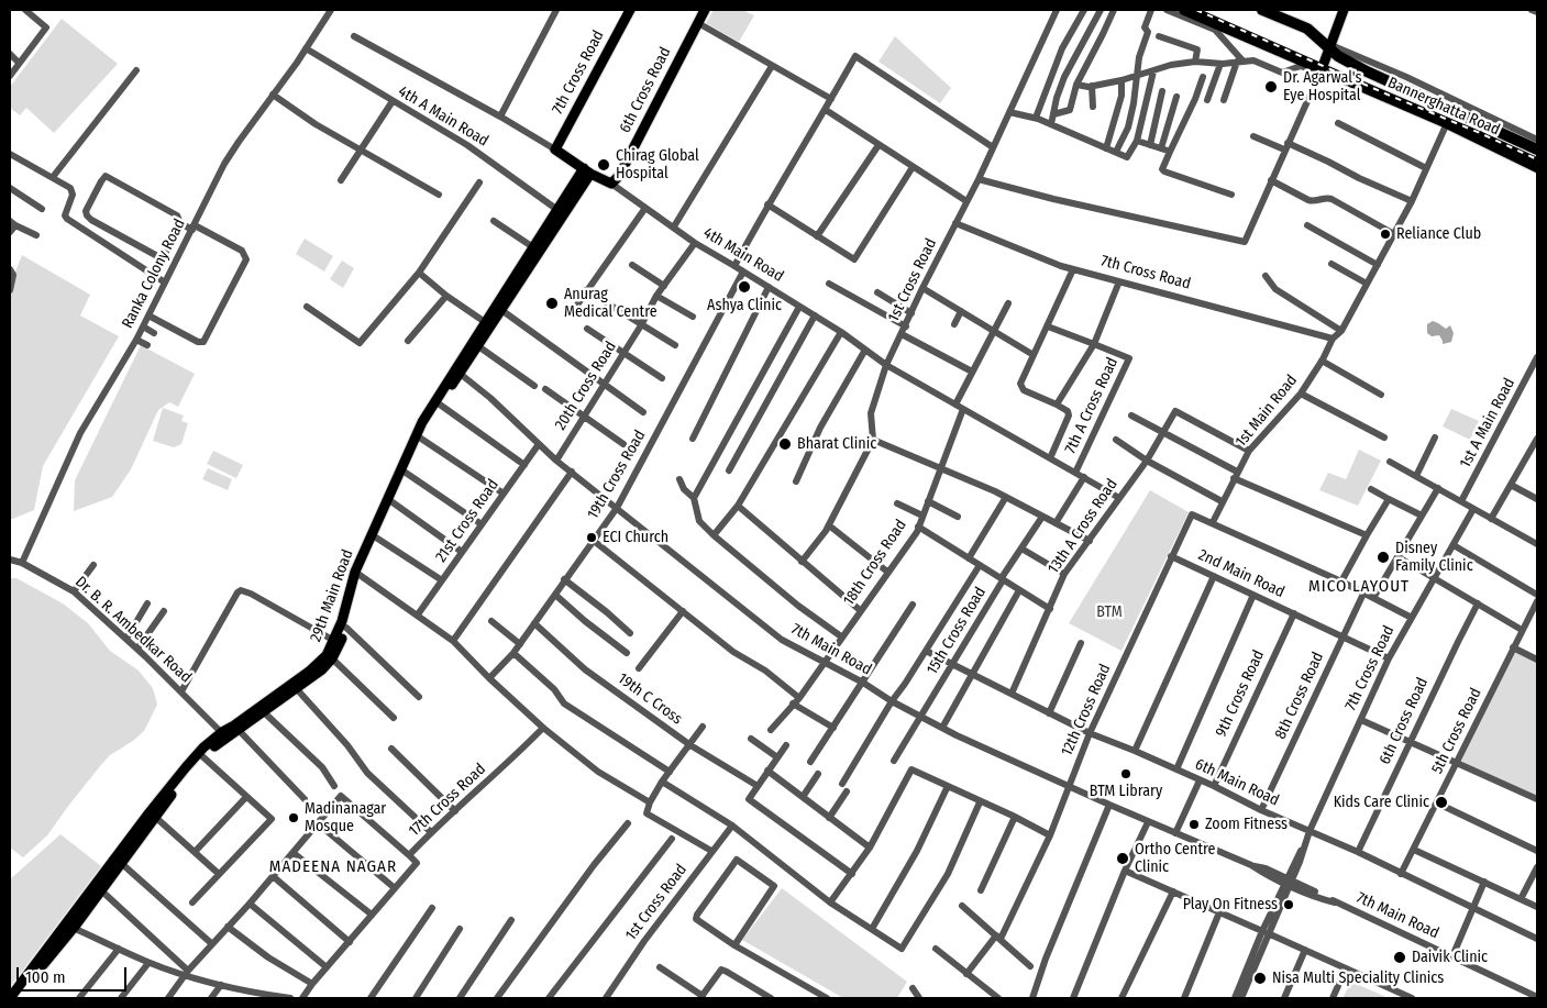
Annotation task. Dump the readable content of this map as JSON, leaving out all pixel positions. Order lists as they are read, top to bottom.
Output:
{
  "streets": {
    "highway": ["Bannerghatta Road"],
    "main road": [
      "7th Cross Road",
      "6th Cross Road",
      "4th Main Road",
      "29th Main Road"
    ],
    "street": [
      "4th A Main Road",
      "Ranka Colony Road",
      "1st Cross Road",
      "20th Cross Road",
      "7th A Cross Road",
      "1st Main Road",
      "1st A Main Road",
      "19th Cross Road",
      "21st Cross Road",
      "13th A Cross Road",
      "18th Cross Road",
      "2nd Main Road",
      "Dr. B. R. Ambedkar Road",
      "15th Cross Road",
      "7th Main Road",
      "9th Cross Road",
      "8th Cross Road",
      "19th C Cross",
      "12th Cross Road",
      "5th Cross Road",
      "6th Main Road",
      "17th Cross Road"
    ]
  },
  "crossings": [
    ["7th Cross Road", "4th Main Road"],
    ["7th Cross Road", "1st Cross Road"],
    ["7th Cross Road", "7th A Cross Road"],
    ["7th Cross Road", "1st Main Road"],
    ["7th Cross Road", "2nd Main Road"],
    ["7th Cross Road", "7th Main Road"],
    ["7th Cross Road", "6th Main Road"],
    ["6th Cross Road", "4th Main Road"],
    ["6th Cross Road", "6th Main Road"],
    ["Bannerghatta Road", "1st Main Road"],
    ["4th A Main Road", "Ranka Colony Road"],
    ["4th A Main Road", "29th Main Road"],
    ["4th Main Road", "1st Cross Road"],
    ["4th Main Road", "20th Cross Road"],
    ["4th Main Road", "7th A Cross Road"],
    ["4th Main Road", "19th Cross Road"],
    ["4th Main Road", "13th A Cross Road"],
    ["4th Main Road", "18th Cross Road"],
    ["4th Main Road", "29th Main Road"],
    ["Ranka Colony Road", "Dr. B. R. Ambedkar Road"],
    ["20th Cross Road", "7th Main Road"],
    ["1st Main Road", "13th A Cross Road"],
    ["1st Main Road", "12th Cross Road"],
    ["19th Cross Road", "7th Main Road"],
    ["19th Cross Road", "19th C Cross"],
    ["21st Cross Road", "7th Main Road"],
    ["13th A Cross Road", "6th Main Road"],
    ["18th Cross Road", "7th Main Road"],
    ["2nd Main Road", "9th Cross Road"],
    ["2nd Main Road", "8th Cross Road"],
    ["2nd Main Road", "12th Cross Road"],
    ["29th Main Road", "Dr. B. R. Ambedkar Road"],
    ["29th Main Road", "7th Main Road"],
    ["15th Cross Road", "7th Main Road"],
    ["15th Cross Road", "6th Main Road"],
    ["7th Main Road", "12th Cross Road"],
    ["9th Cross Road", "6th Main Road"],
    ["8th Cross Road", "6th Main Road"],
    ["12th Cross Road", "6th Main Road"],
    ["5th Cross Road", "6th Main Road"]
  ],
  "districts": ["MICO LAYOUT", "MADEENA NAGAR"],
  "parks": ["BTM"],
  "places": [
    "Dr. Agarwal's Eye Hospital",
    "Chirag Global Hospital",
    "Reliance Club",
    "Ashya Clinic",
    "Anurag Medical Centre",
    "Bharat Clinic",
    "ECI Church",
    "Disney Family Clinic",
    "BTM Library",
    "Kids Care Clinic",
    "Madinanagar Mosque",
    "Zoom Fitness",
    "Ortho Centre Clinic",
    "Play On Fitness",
    "Daivik Clinic",
    "Nisa Multi Speciality Clinics"
  ],
  "scale_bar": "100 m"
}
